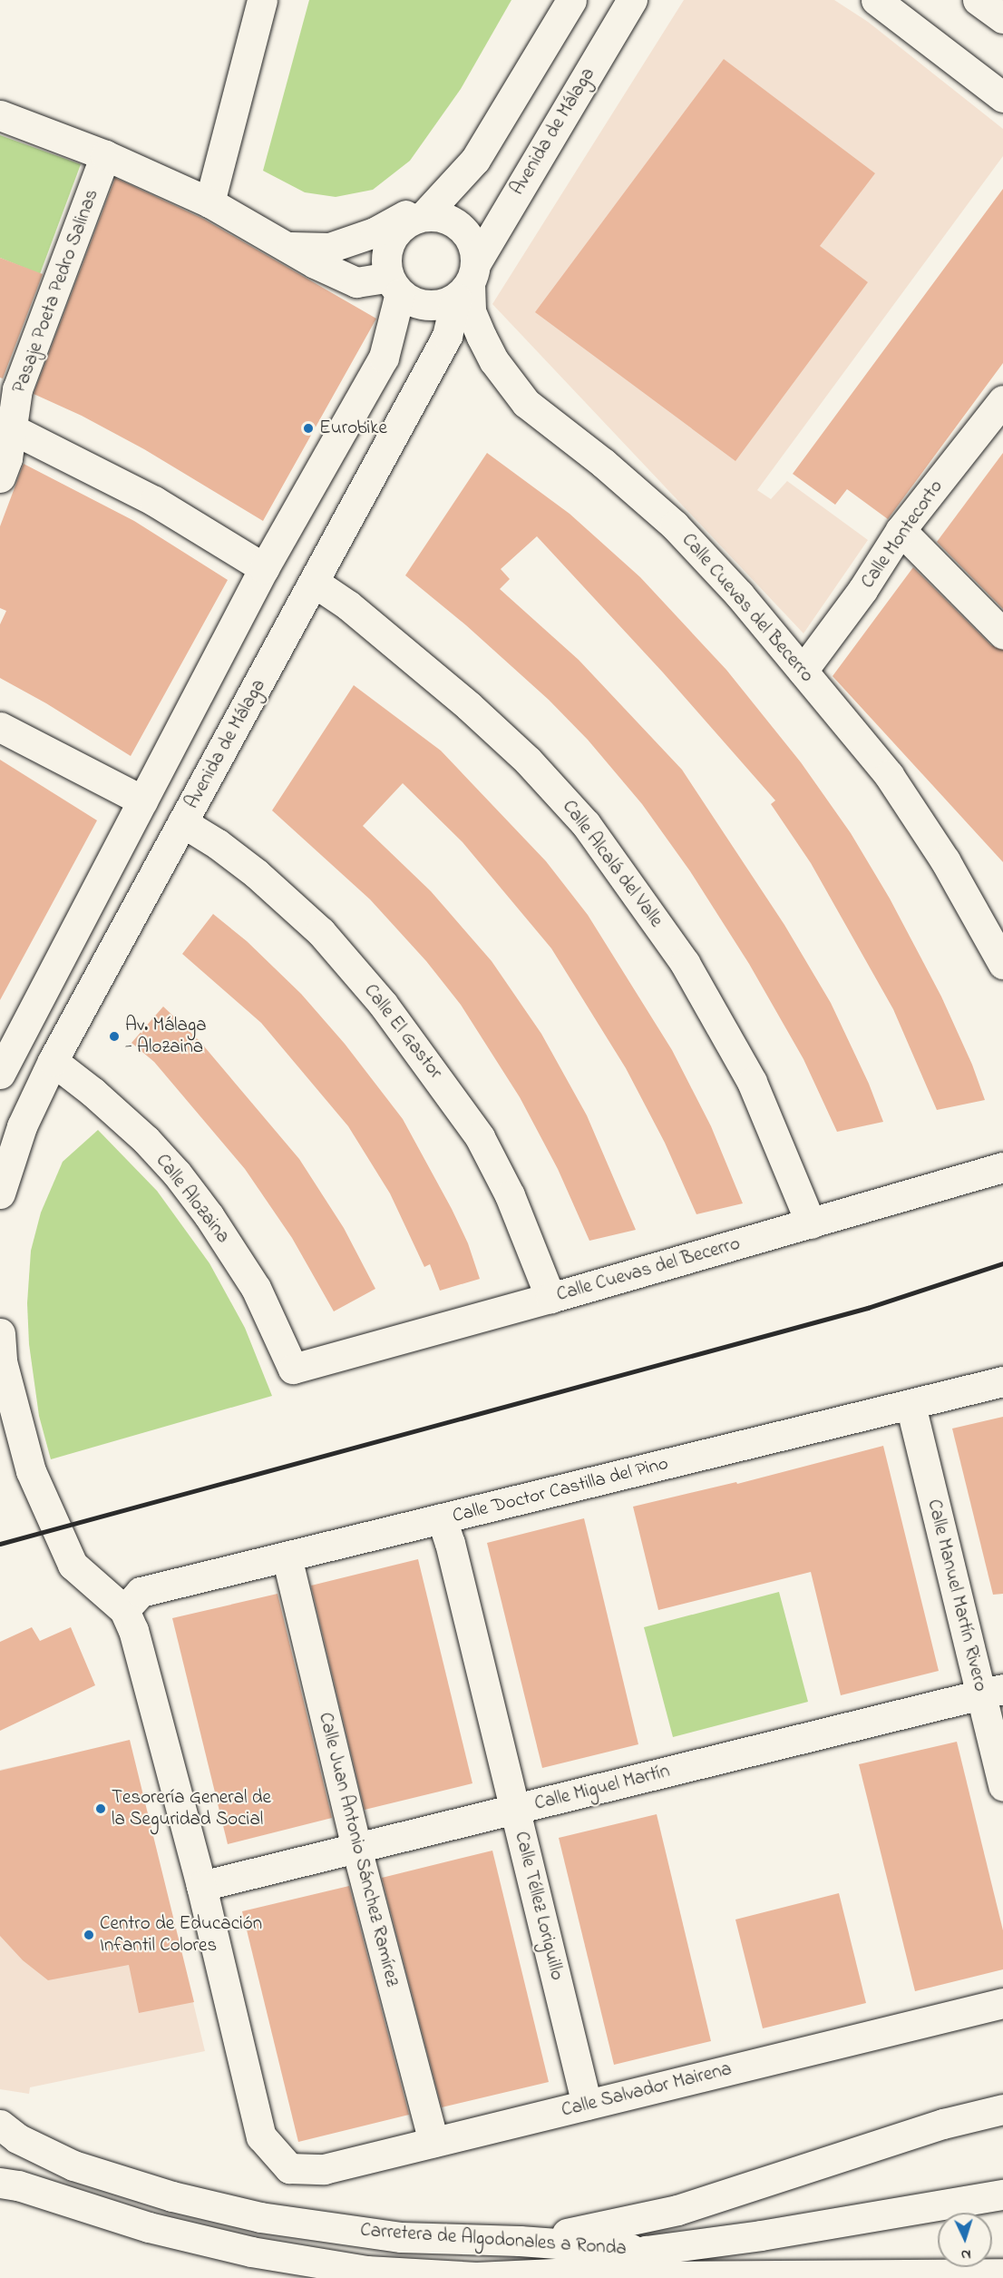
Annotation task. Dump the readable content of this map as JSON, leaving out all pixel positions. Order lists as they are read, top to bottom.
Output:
{
  "streets": {
    "street": [
      "Avenida de Málaga",
      "Pasaje Poeta Pedro Salinas",
      "Calle Montecorto",
      "Calle Cuevas del Becerro",
      "Calle Alcalá del Valle",
      "Calle El Gastor",
      "Calle Alozaina",
      "Calle Doctor Castilla del Pino",
      "Calle Manuel Martín Rivero",
      "Calle Miguel Martín",
      "Calle Juan Antonio Sánchez Ramírez",
      "Calle Téllez Loriguillo",
      "Calle Salvador Mairena",
      "Carretera de Algodonales a Ronda"
    ]
  },
  "crossings": [
    ["Avenida de Málaga", "Calle Cuevas del Becerro"],
    ["Avenida de Málaga", "Calle Alcalá del Valle"],
    ["Avenida de Málaga", "Calle El Gastor"],
    ["Avenida de Málaga", "Calle Alozaina"],
    ["Calle Montecorto", "Calle Cuevas del Becerro"],
    ["Calle Cuevas del Becerro", "Calle Alcalá del Valle"],
    ["Calle Cuevas del Becerro", "Calle El Gastor"],
    ["Calle Cuevas del Becerro", "Calle Alozaina"],
    ["Calle Doctor Castilla del Pino", "Calle Manuel Martín Rivero"],
    ["Calle Doctor Castilla del Pino", "Calle Juan Antonio Sánchez Ramírez"],
    ["Calle Doctor Castilla del Pino", "Calle Téllez Loriguillo"],
    ["Calle Manuel Martín Rivero", "Calle Miguel Martín"],
    ["Calle Miguel Martín", "Calle Juan Antonio Sánchez Ramírez"],
    ["Calle Miguel Martín", "Calle Téllez Loriguillo"],
    ["Calle Miguel Martín", "Calle Salvador Mairena"],
    ["Calle Juan Antonio Sánchez Ramírez", "Calle Salvador Mairena"],
    ["Calle Téllez Loriguillo", "Calle Salvador Mairena"]
  ],
  "places": [
    "Eurobike",
    "Av. Málaga - Alozaina",
    "Tesorería General de la Seguridad Social",
    "Centro de Educación Infantil Colores"
  ],
  "north": "bottom"
}
